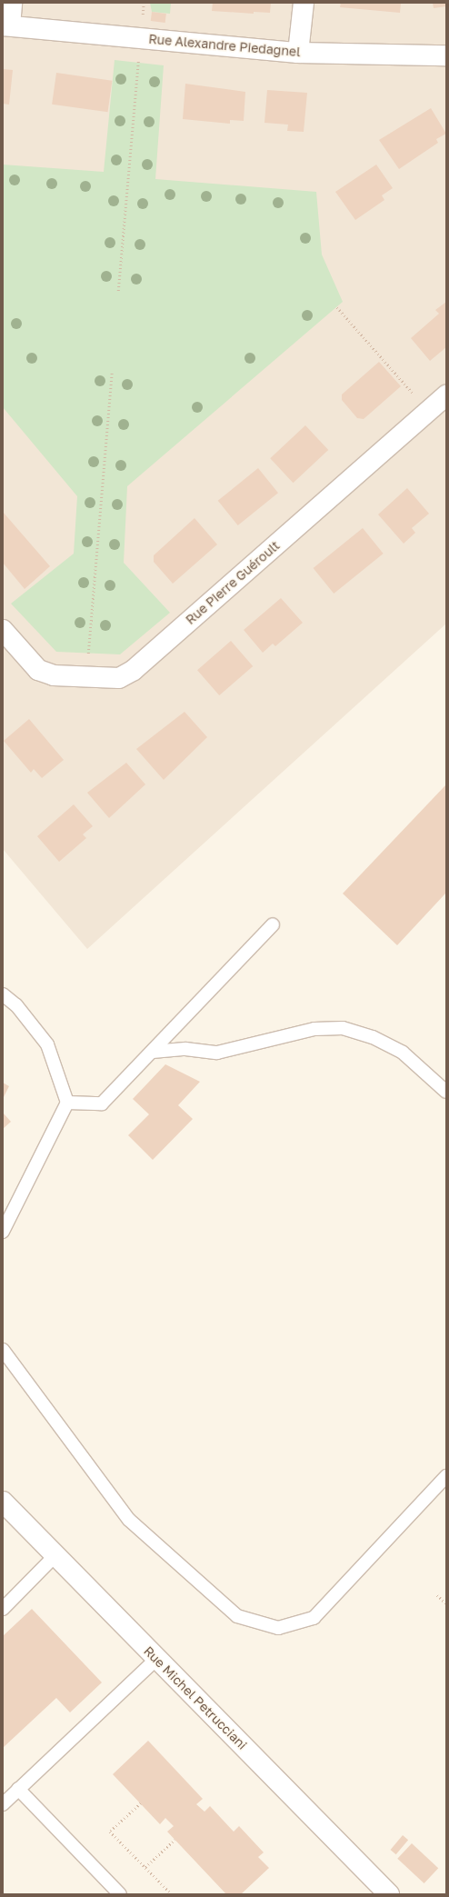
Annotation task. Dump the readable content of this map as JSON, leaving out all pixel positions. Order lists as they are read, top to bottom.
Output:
{
  "streets": {
    "street": ["Rue Alexandre Piedagnel", "Rue Pierre Guéroult", "Rue Michel Petrucciani"]
  }
}
